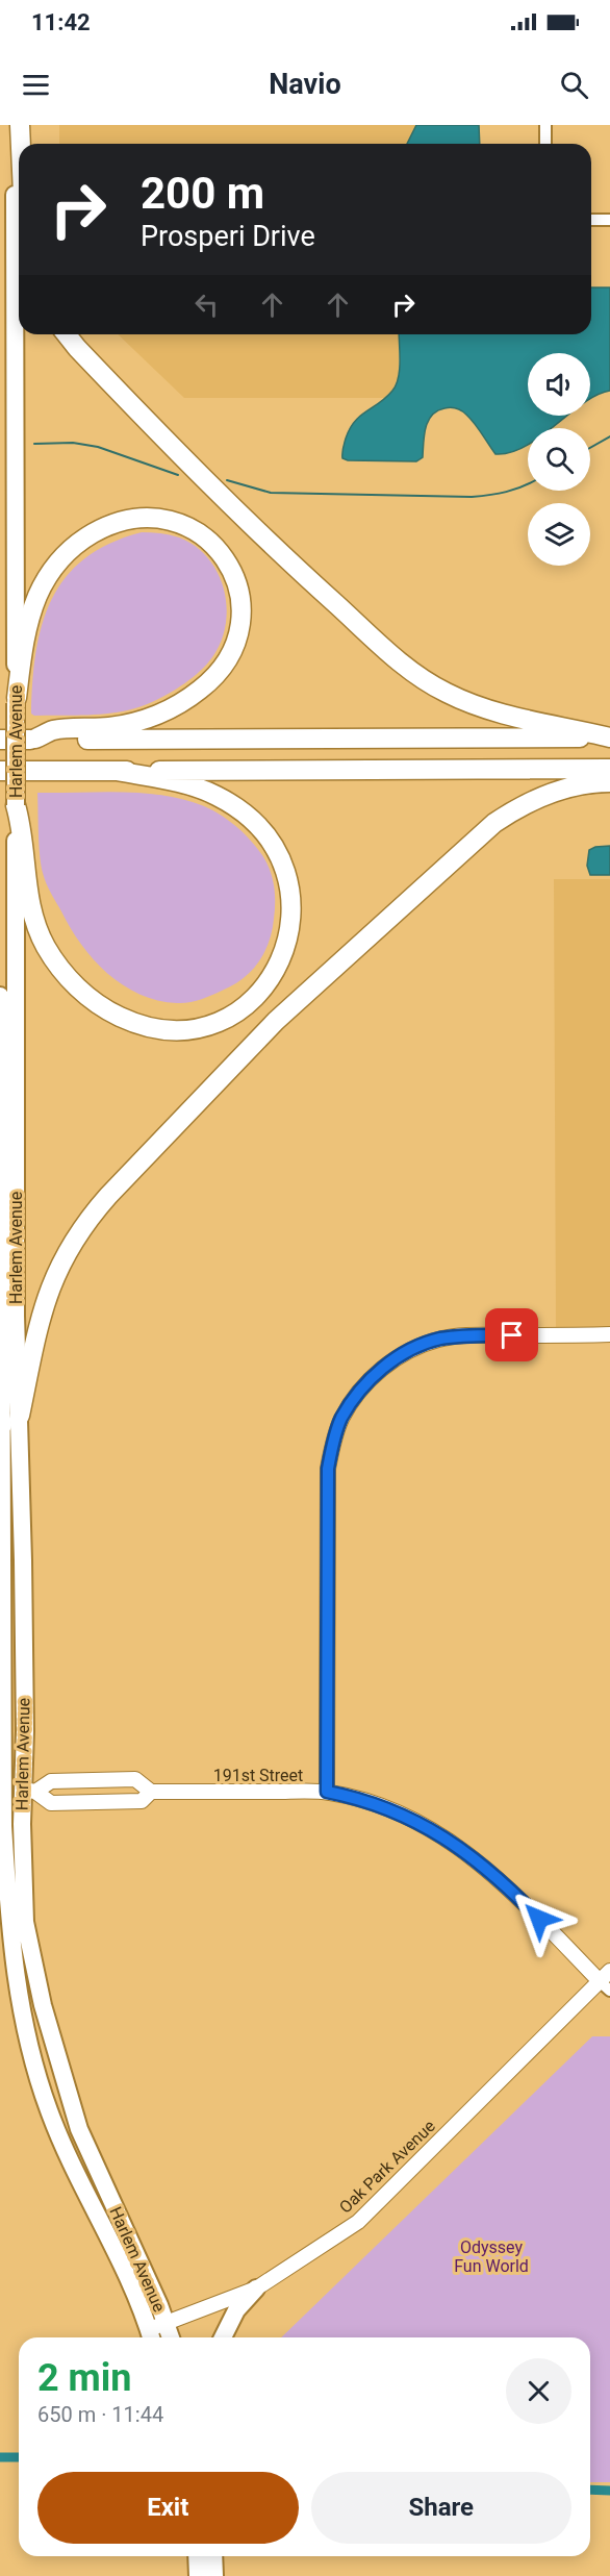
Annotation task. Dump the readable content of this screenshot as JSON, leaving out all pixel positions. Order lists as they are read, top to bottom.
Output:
{
  "streets": {
    "main road": ["Harlem Avenue"],
    "street": ["191st Street", "Oak Park Avenue"]
  },
  "crossings": [
    ["Harlem Avenue", "191st Street"],
    ["Harlem Avenue", "Oak Park Avenue"],
    ["191st Street", "Oak Park Avenue"]
  ],
  "parks": ["Odyssey Fun World"],
  "page": {
    "status": "11:42",
    "header": "Navio",
    "turn": ["200 m", "Prosperi Drive"],
    "heading": ["2 min", "650 m · 11:44"],
    "buttons": ["Exit", "Share"]
  }
}
